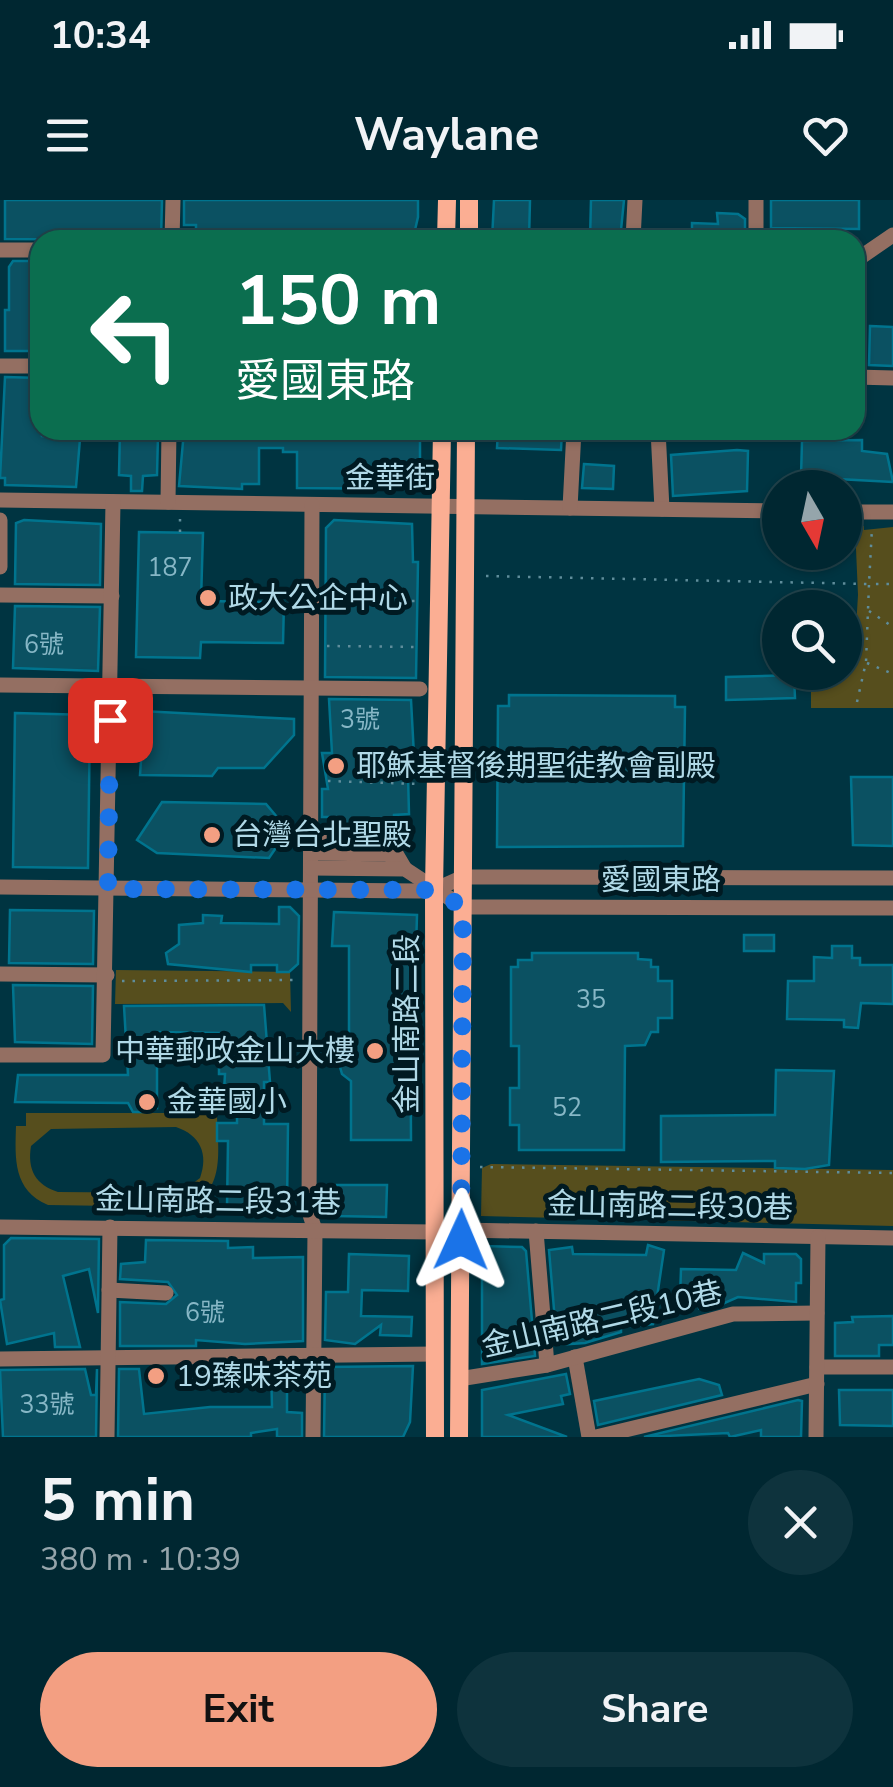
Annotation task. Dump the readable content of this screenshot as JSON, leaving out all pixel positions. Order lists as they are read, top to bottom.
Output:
{
  "streets": {
    "main road": ["金山南路二段"],
    "street": [
      "金華街",
      "愛國東路",
      "金山南路二段31巷",
      "金山南路二段30巷",
      "金山南路二段10巷"
    ]
  },
  "crossings": [
    ["金華街", "金山南路二段"],
    ["愛國東路", "金山南路二段"],
    ["金山南路二段", "金山南路二段31巷"],
    ["金山南路二段", "金山南路二段30巷"],
    ["金山南路二段", "金山南路二段10巷"]
  ],
  "places": [
    "政大公企中心",
    "耶穌基督後期聖徒教會副殿",
    "台灣台北聖殿",
    "中華郵政金山大樓",
    "金華國小",
    "19臻味茶苑"
  ],
  "house_numbers": [
    "187",
    "6號",
    "3號",
    "35",
    "52",
    "6號",
    "33號"
  ],
  "north": "bottom",
  "page": {
    "status": "10:34",
    "header": "Waylane",
    "turn": ["150 m", "愛國東路"],
    "heading": ["5 min", "380 m · 10:39"],
    "buttons": ["Exit", "Share"]
  }
}
